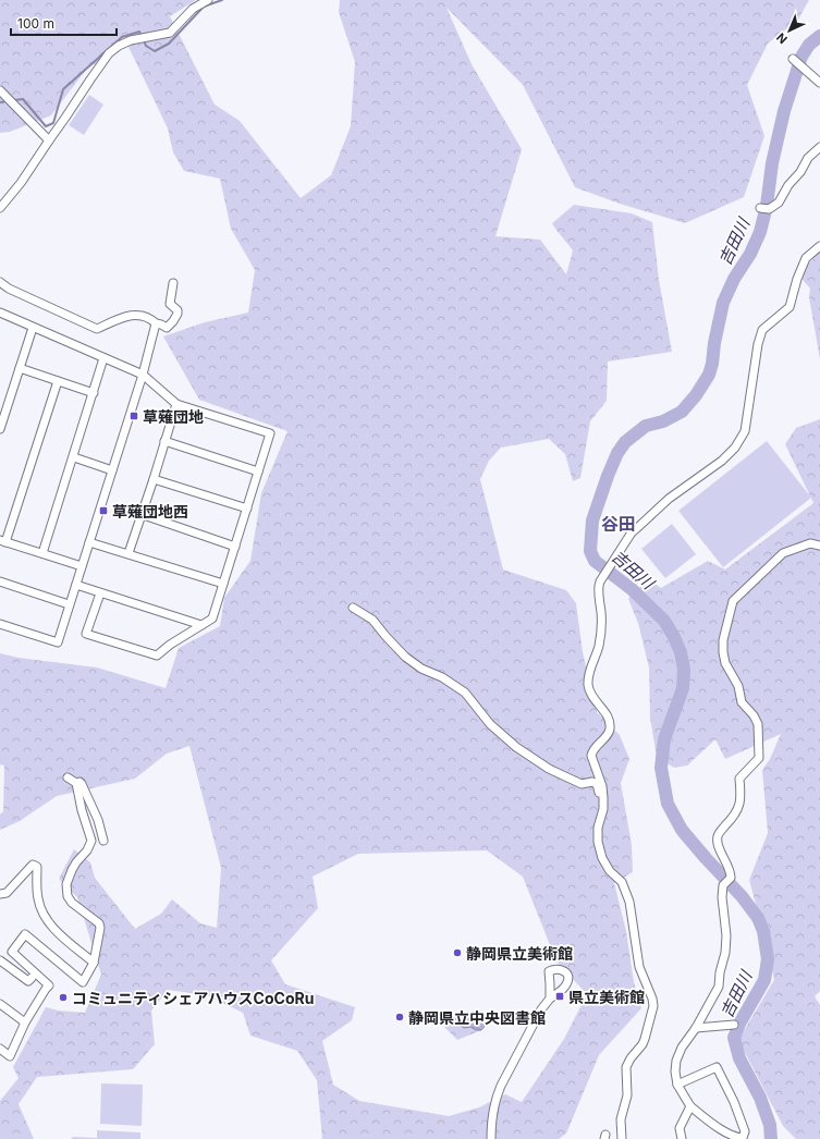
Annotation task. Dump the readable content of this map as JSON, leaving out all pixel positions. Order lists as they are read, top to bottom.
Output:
{
  "districts": ["谷田"],
  "water": ["吉田川"],
  "places": {
    "transit": ["草薙団地", "草薙団地西", "県立美術館"],
    "other": ["静岡県立美術館", "コミュニティシェアハウスCoCoRu", "静岡県立中央図書館"]
  },
  "scale_bar": "100 m",
  "north": "bottom left"
}
